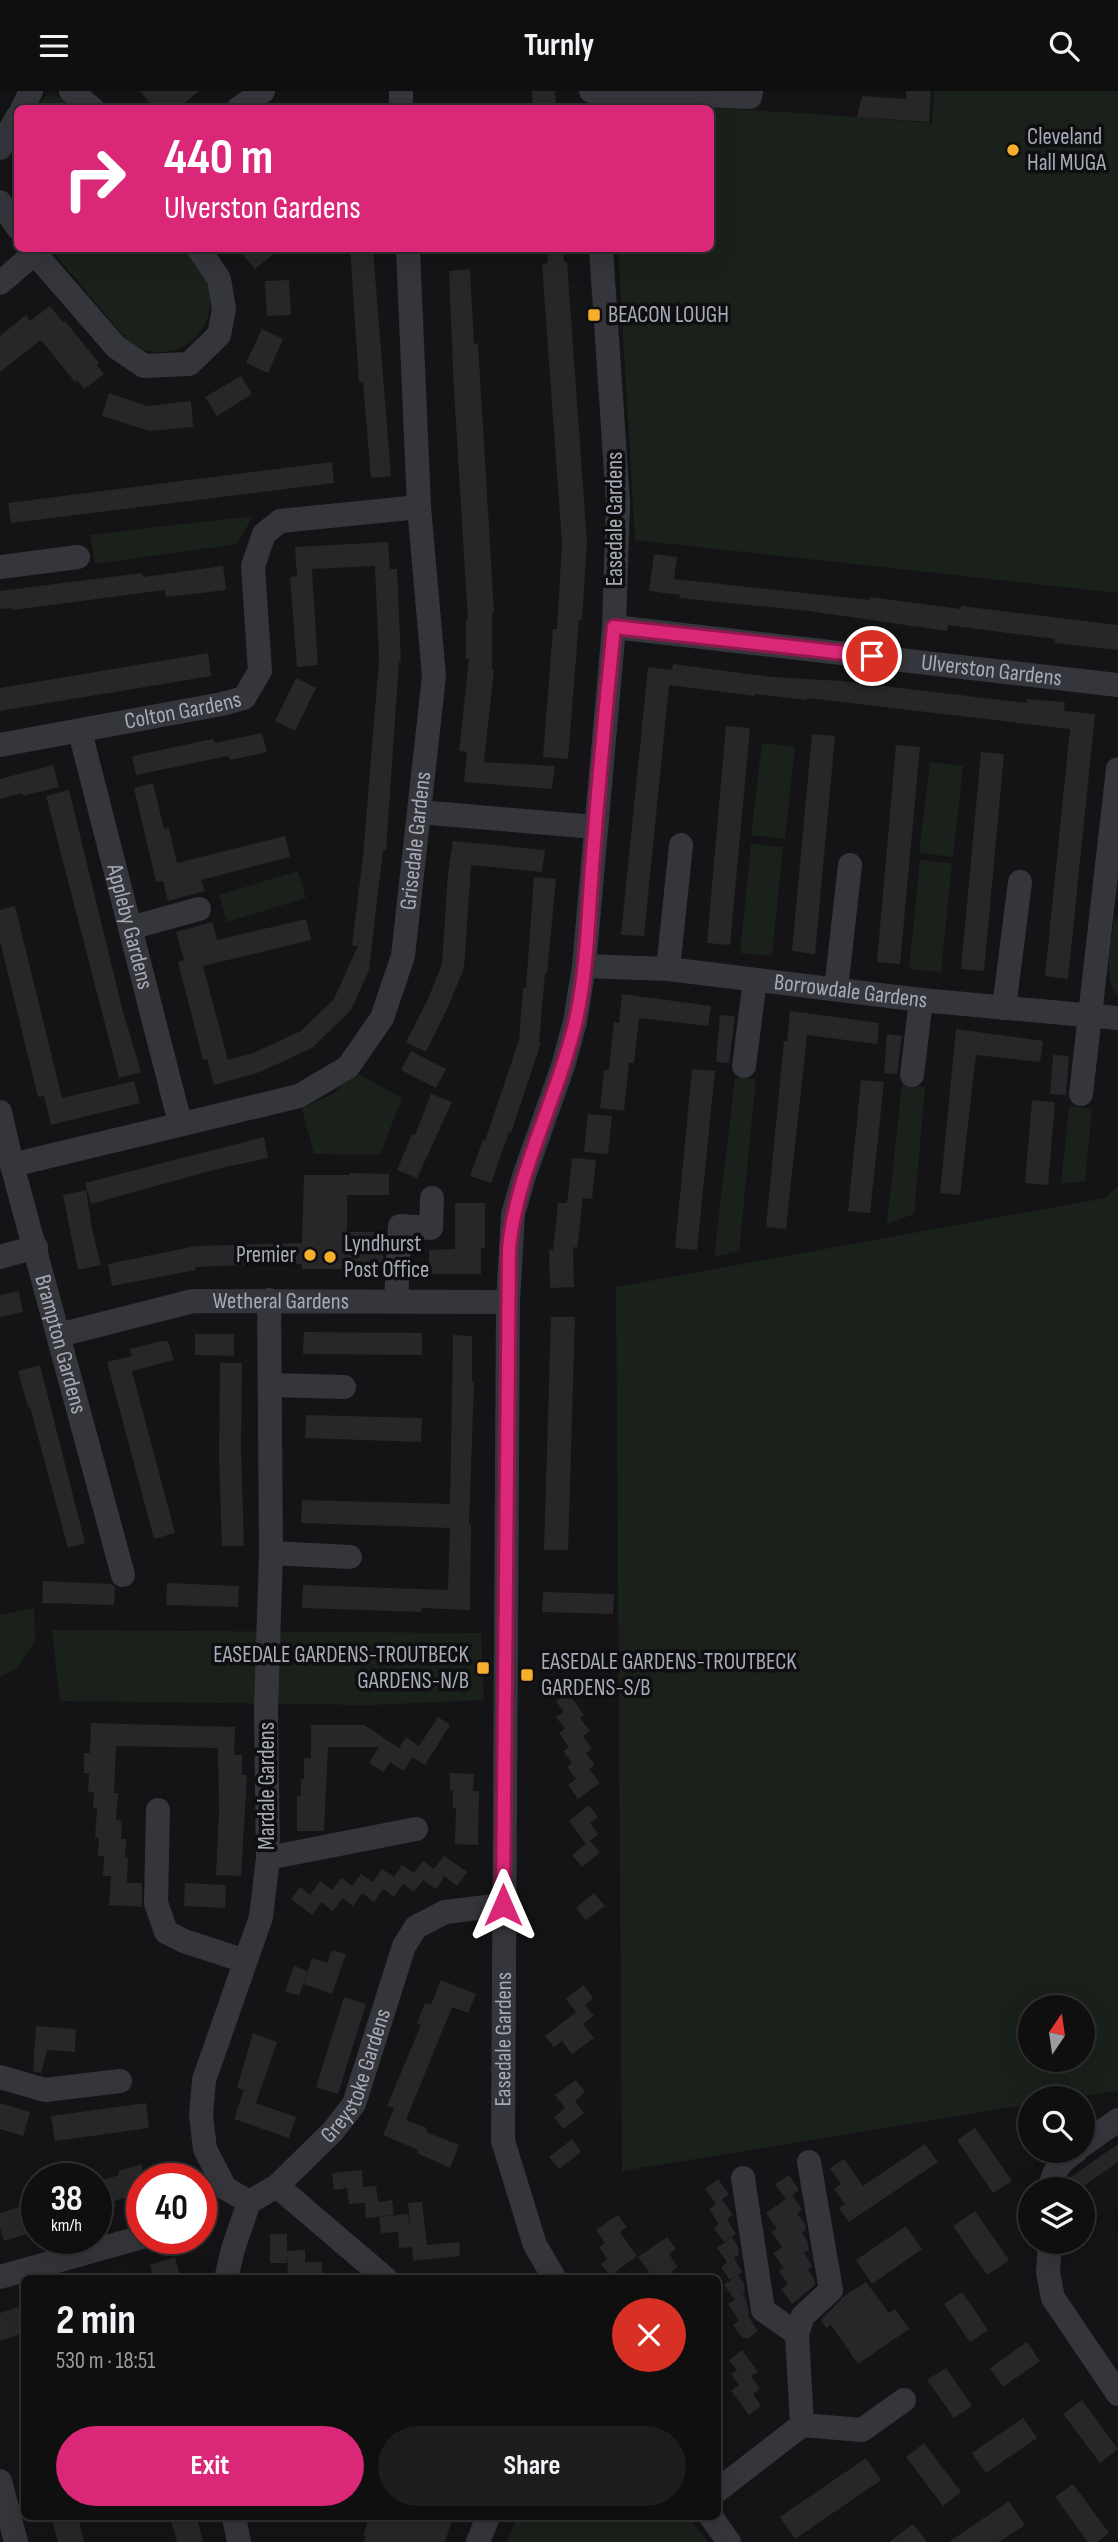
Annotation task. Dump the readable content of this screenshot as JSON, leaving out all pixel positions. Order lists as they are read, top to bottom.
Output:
{
  "streets": {
    "street": [
      "Easedale Gardens",
      "Ulverston Gardens",
      "Colton Gardens",
      "Grisedale Gardens",
      "Appleby Gardens",
      "Borrowdale Gardens",
      "Wetheral Gardens",
      "Brampton Gardens",
      "Mardale Gardens",
      "Greystoke Gardens"
    ]
  },
  "crossings": [
    ["Easedale Gardens", "Ulverston Gardens"],
    ["Easedale Gardens", "Borrowdale Gardens"],
    ["Easedale Gardens", "Wetheral Gardens"],
    ["Easedale Gardens", "Greystoke Gardens"],
    ["Colton Gardens", "Grisedale Gardens"],
    ["Colton Gardens", "Appleby Gardens"],
    ["Grisedale Gardens", "Appleby Gardens"],
    ["Grisedale Gardens", "Brampton Gardens"],
    ["Wetheral Gardens", "Brampton Gardens"],
    ["Wetheral Gardens", "Mardale Gardens"],
    ["Mardale Gardens", "Greystoke Gardens"]
  ],
  "places": {
    "other": ["Cleveland Hall MUGA", "Premier", "Lyndhurst Post Office"],
    "transit": ["BEACON LOUGH", "EASEDALE GARDENS-TROUTBECK GARDENS-N/B", "EASEDALE GARDENS-TROUTBECK GARDENS-S/B"]
  },
  "north": "top",
  "page": {
    "header": "Turnly",
    "turn": ["440 m", "Ulverston Gardens"],
    "speed": "38 km/h",
    "limit": "40",
    "heading": ["2 min", "530 m · 18:51"],
    "buttons": ["Exit", "Share"]
  }
}
